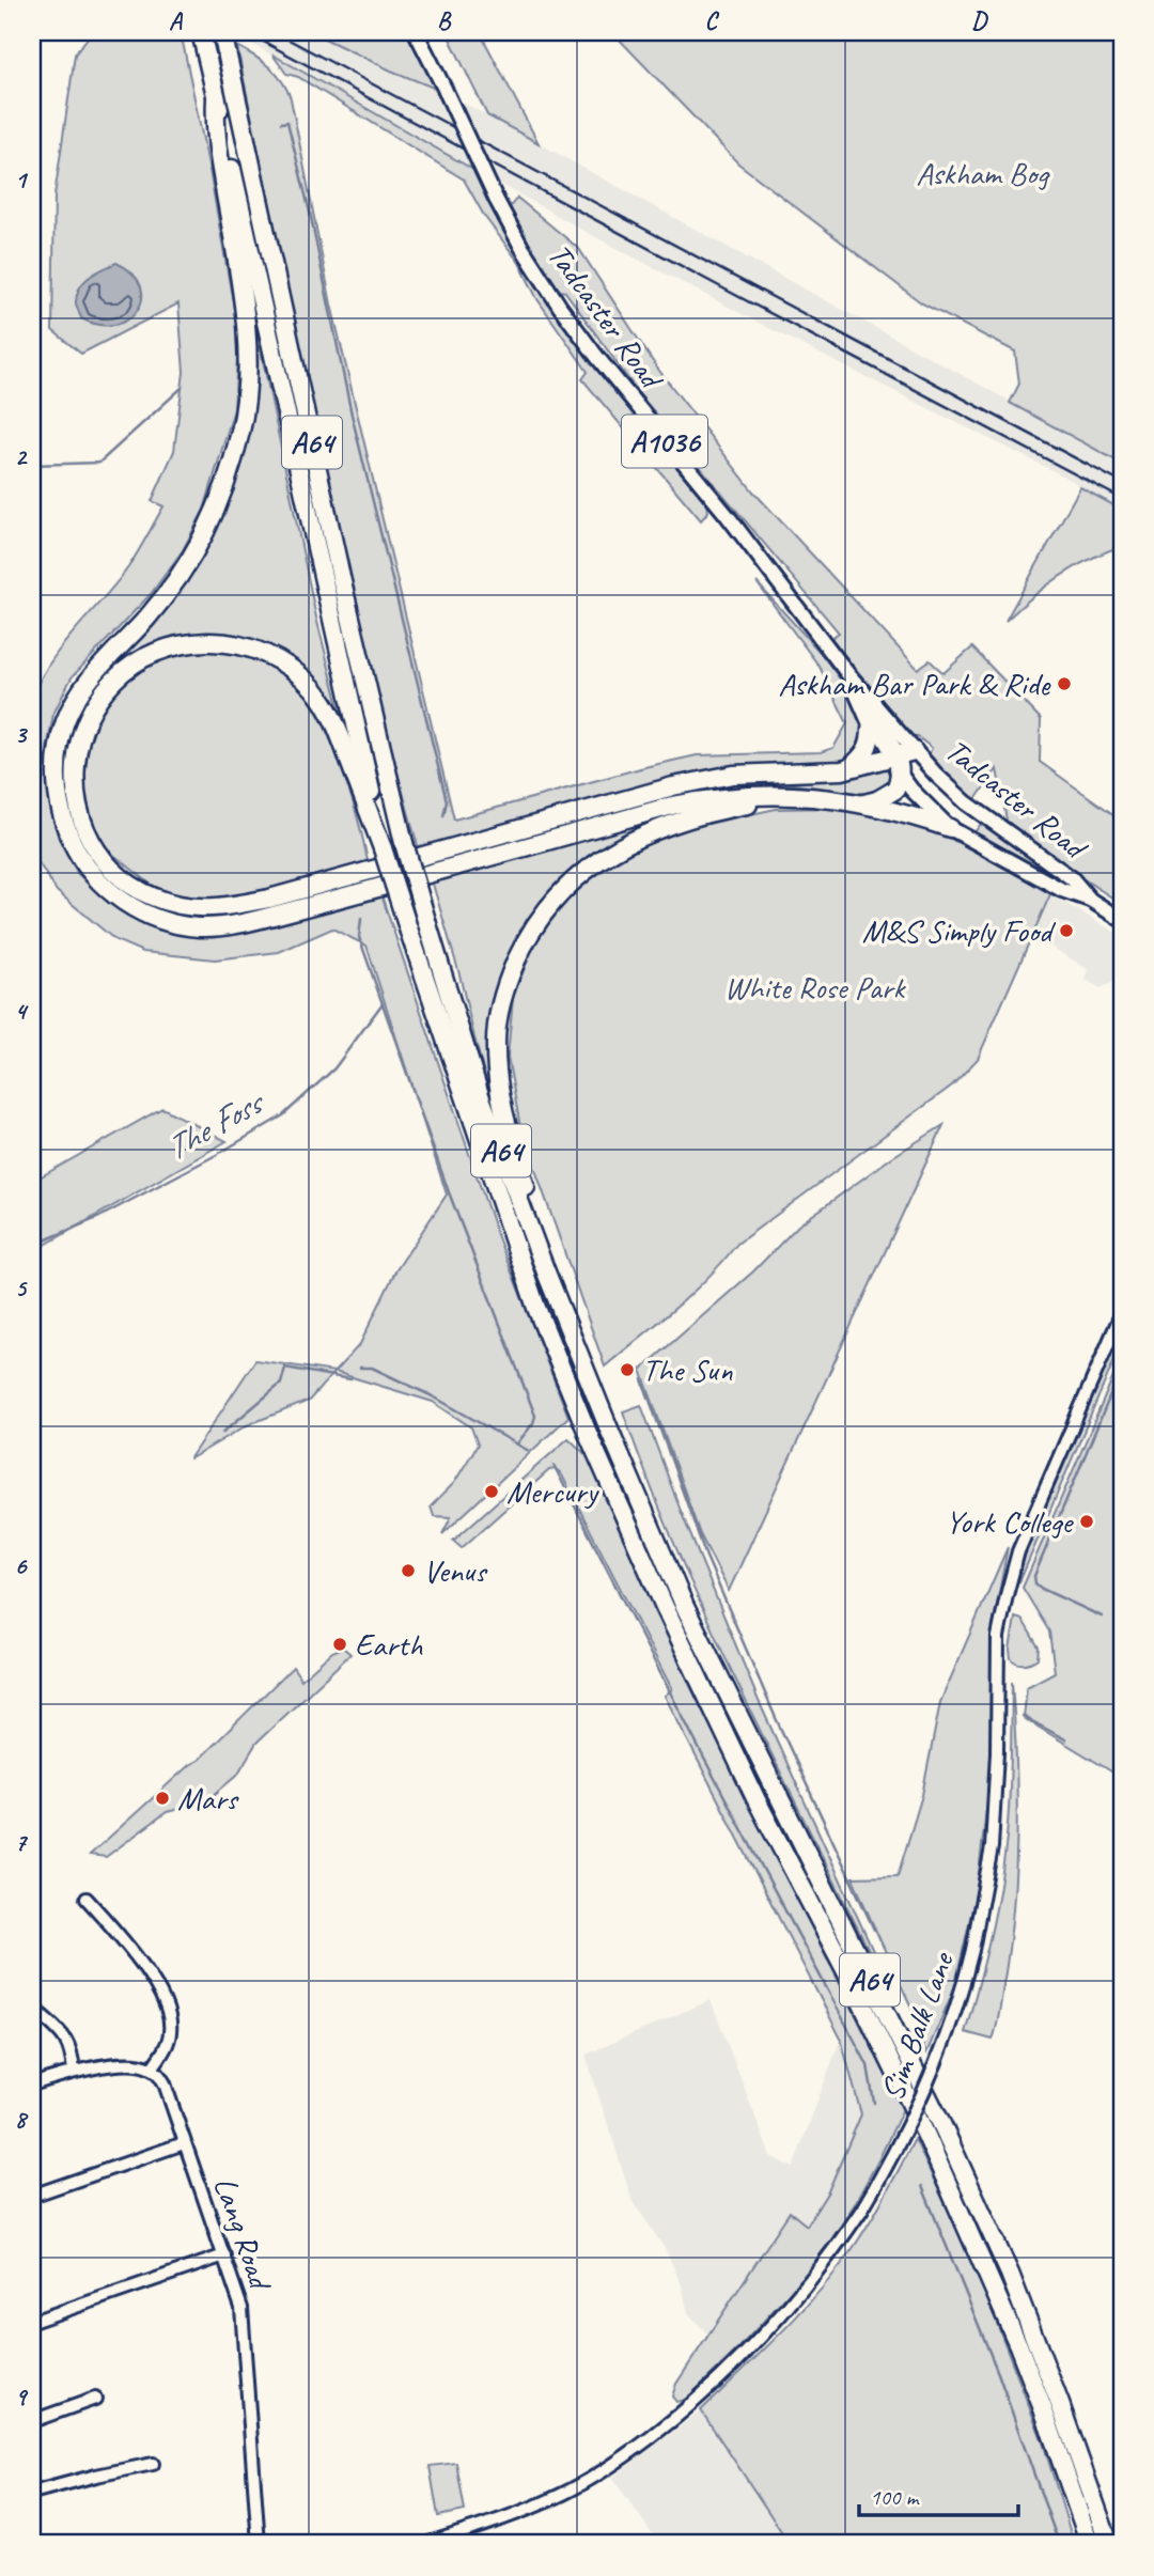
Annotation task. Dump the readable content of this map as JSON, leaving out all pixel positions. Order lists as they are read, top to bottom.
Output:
{
  "streets": {
    "highway": ["A64"],
    "main road": ["Tadcaster Road", "A1036"],
    "street": ["Sim Balk Lane", "Lang Road"]
  },
  "crossings": [
    ["Tadcaster Road", "A64"]
  ],
  "water": ["The Foss"],
  "parks": ["Askham Bog", "White Rose Park"],
  "places": [
    "Askham Bar Park & Ride",
    "M&S Simply Food",
    "The Sun",
    "Mercury",
    "York College",
    "Venus",
    "Earth",
    "Mars"
  ],
  "scale_bar": "100 m",
  "grid": {
    "columns": [
      "A",
      "B",
      "C",
      "D"
    ],
    "rows": [
      "1",
      "2",
      "3",
      "4",
      "5",
      "6",
      "7",
      "8",
      "9"
    ]
  }
}
